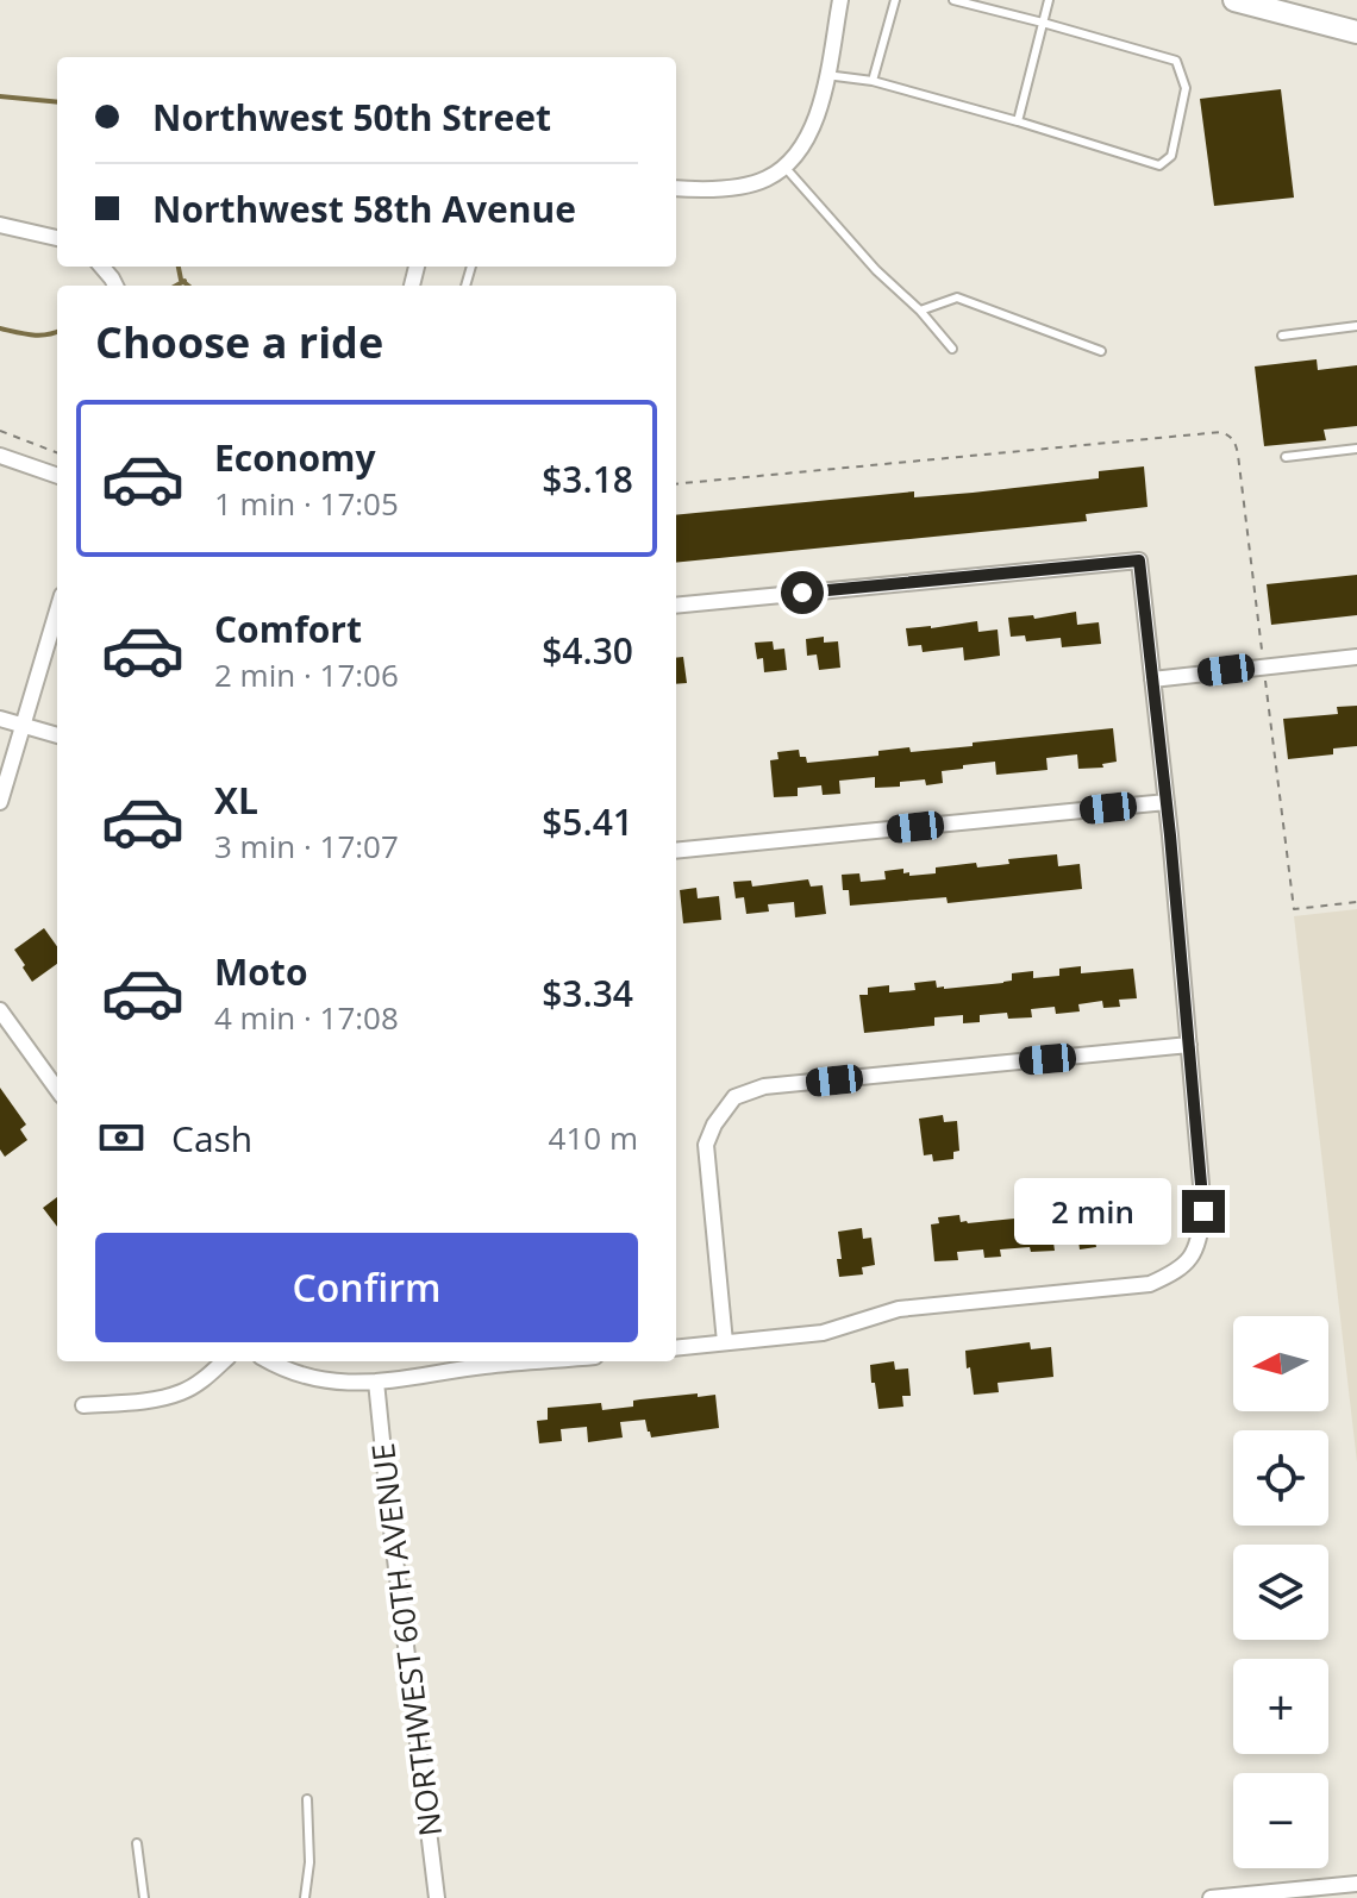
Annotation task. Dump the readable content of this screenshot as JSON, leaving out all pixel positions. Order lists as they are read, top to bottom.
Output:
{
  "streets": {
    "street": ["NORTHWEST 60TH AVENUE"]
  },
  "north": "left",
  "page": {
    "banner": ["Northwest 50th Street", "Northwest 58th Avenue"],
    "heading": "Choose a ride",
    "list": [
      {
        "name": "Economy",
        "note": "1 min · 17:05",
        "value": "$3.18"
      },
      {
        "name": "Comfort",
        "note": "2 min · 17:06",
        "value": "$4.30"
      },
      {
        "name": "XL",
        "note": "3 min · 17:07",
        "value": "$5.41"
      },
      {
        "name": "Moto",
        "note": "4 min · 17:08",
        "value": "$3.34"
      }
    ],
    "pay": ["Cash", "410 m"],
    "bubble": "2 min",
    "buttons": "Confirm",
    "map_buttons": ["+", "−"]
  }
}
